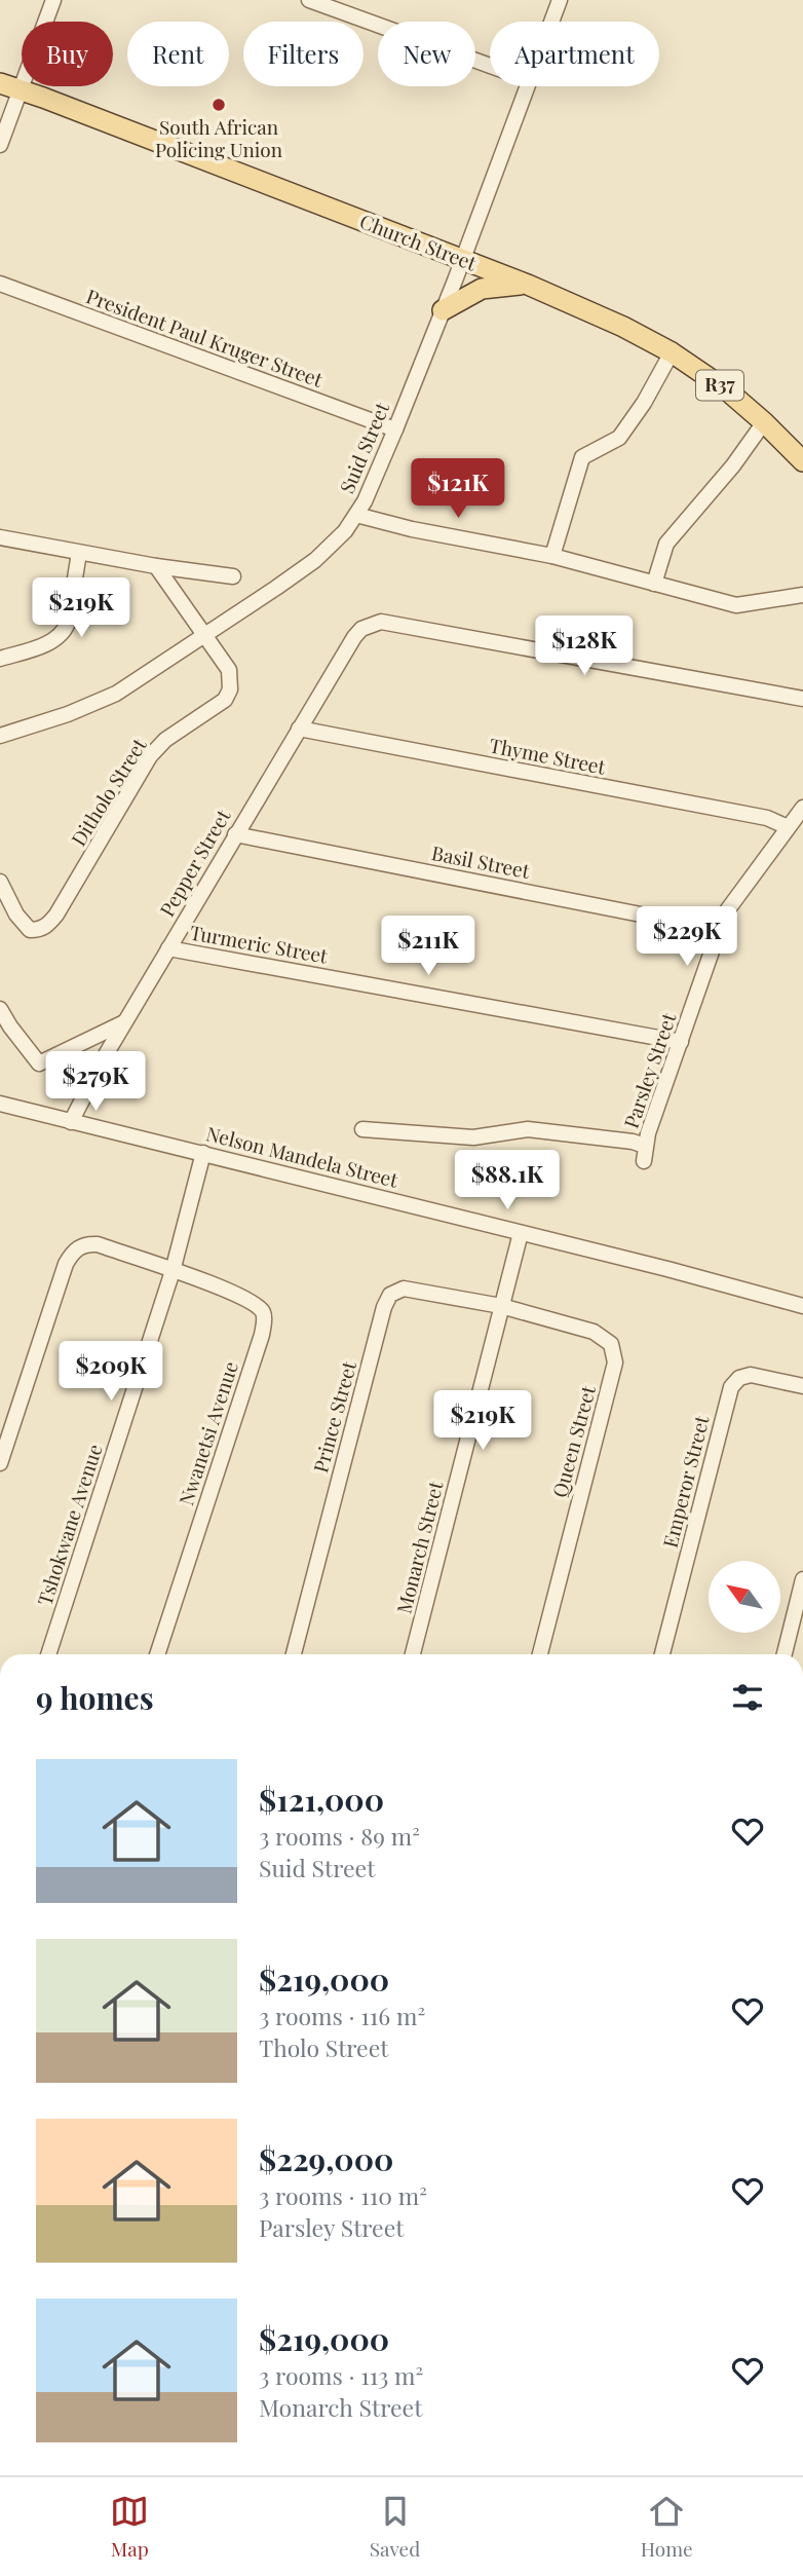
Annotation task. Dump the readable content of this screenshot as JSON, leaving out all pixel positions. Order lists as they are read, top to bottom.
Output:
{
  "streets": {
    "main road": ["Church Street", "R37"],
    "street": [
      "President Paul Kruger Street",
      "Suid Street",
      "Thyme Street",
      "Ditholo Street",
      "Basil Street",
      "Pepper Street",
      "Turmeric Street",
      "Parsley Street",
      "Nelson Mandela Street",
      "Prince Street",
      "Nwanetsi Avenue",
      "Queen Street",
      "Emperor Street",
      "Tshokwane Avenue",
      "Monarch Street"
    ]
  },
  "crossings": [
    ["Church Street", "Suid Street"],
    ["President Paul Kruger Street", "Suid Street"],
    ["Suid Street", "Ditholo Street"],
    ["Thyme Street", "Pepper Street"],
    ["Thyme Street", "Parsley Street"],
    ["Basil Street", "Pepper Street"],
    ["Basil Street", "Parsley Street"],
    ["Pepper Street", "Turmeric Street"],
    ["Pepper Street", "Nelson Mandela Street"],
    ["Turmeric Street", "Parsley Street"],
    ["Nelson Mandela Street", "Tshokwane Avenue"],
    ["Nelson Mandela Street", "Monarch Street"],
    ["Prince Street", "Queen Street"],
    ["Prince Street", "Monarch Street"],
    ["Nwanetsi Avenue", "Tshokwane Avenue"],
    ["Queen Street", "Monarch Street"]
  ],
  "places": ["South African Policing Union"],
  "north": "top left",
  "page": {
    "chip": [
      "Buy",
      "Rent",
      "Filters",
      "New",
      "Apartment"
    ],
    "price": [
      "$121K",
      "$219K",
      "$128K",
      "$229K",
      "$211K",
      "$279K",
      "$88.1K",
      "$209K",
      "$219K"
    ],
    "heading": "9 homes",
    "list": [
      {
        "name": "$121,000",
        "note": "3 rooms · 89 m² · Suid Street"
      },
      {
        "name": "$219,000",
        "note": "3 rooms · 116 m² · Tholo Street"
      },
      {
        "name": "$229,000",
        "note": "3 rooms · 110 m² · Parsley Street"
      },
      {
        "name": "$219,000",
        "note": "3 rooms · 113 m² · Monarch Street"
      }
    ],
    "tabs": ["Map", "Saved", "Home"]
  }
}
